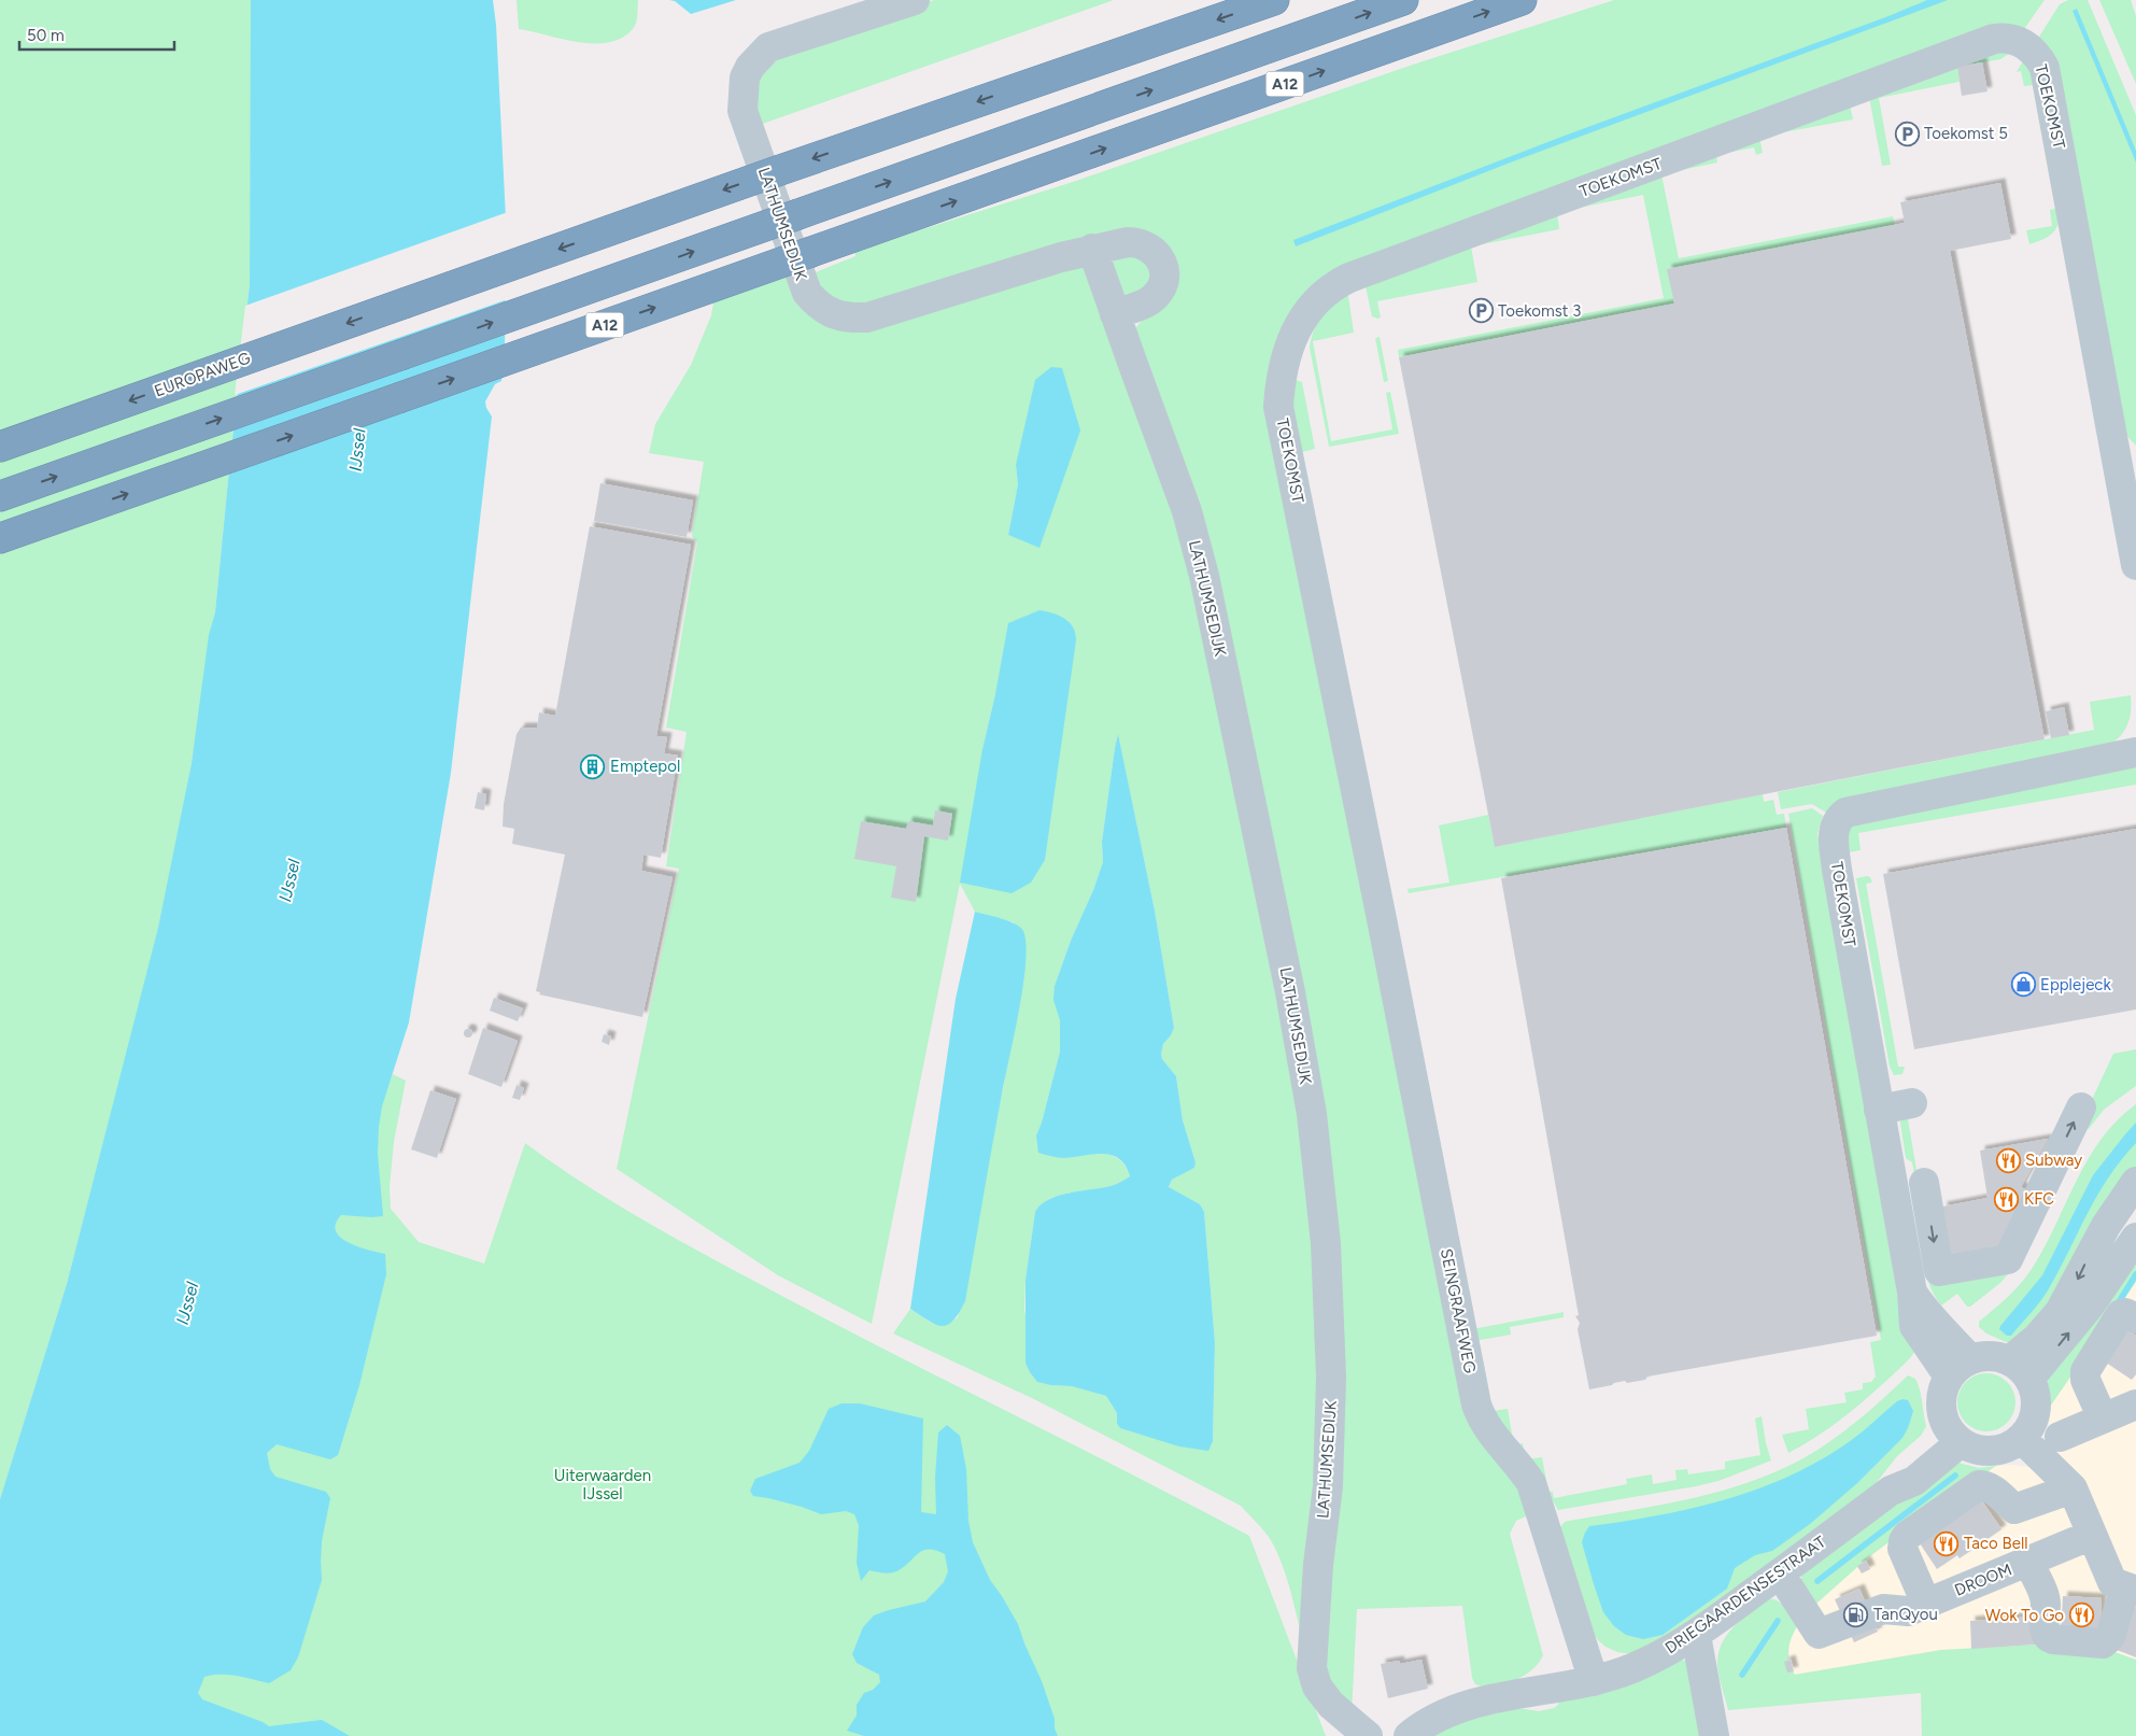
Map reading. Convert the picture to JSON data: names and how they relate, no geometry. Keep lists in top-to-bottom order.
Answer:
{
  "streets": {
    "highway": ["A12", "EUROPAWEG"],
    "street": [
      "TOEKOMST",
      "LATHUMSEDIJK",
      "SEINGRAAFWEG",
      "DROOM",
      "DRIEGAARDENSESTRAAT"
    ]
  },
  "crossings": [
    ["TOEKOMST", "SEINGRAAFWEG"],
    ["TOEKOMST", "DRIEGAARDENSESTRAAT"],
    ["SEINGRAAFWEG", "DRIEGAARDENSESTRAAT"],
    ["DROOM", "DRIEGAARDENSESTRAAT"]
  ],
  "water": ["IJssel"],
  "parks": ["Uiterwaarden IJssel"],
  "places": {
    "parking": ["Toekomst 5", "Toekomst 3"],
    "building": ["Emptepol"],
    "shop": ["Epplejeck"],
    "restaurant": [
      "Subway",
      "KFC",
      "Taco Bell",
      "Wok To Go"
    ],
    "fuel station": ["TanQyou"]
  },
  "scale_bar": "50 m"
}
